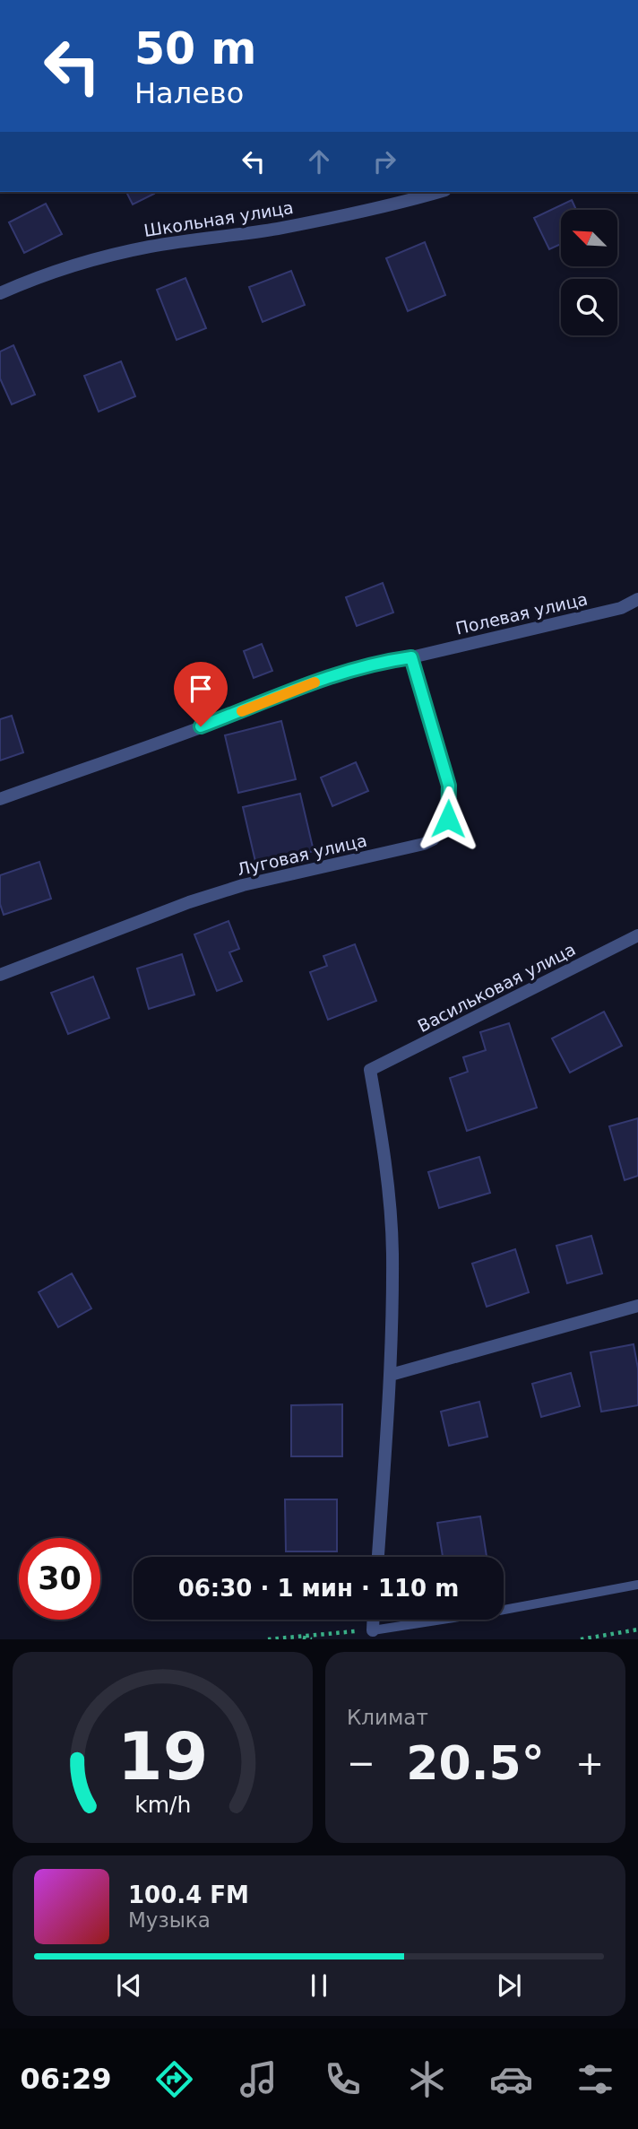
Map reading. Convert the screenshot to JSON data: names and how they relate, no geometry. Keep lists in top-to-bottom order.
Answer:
{
  "streets": {
    "street": [
      "Школьная улица",
      "Полевая улица",
      "Луговая улица",
      "Васильковая улица"
    ]
  },
  "crossings": [
    ["Полевая улица", "Луговая улица"]
  ],
  "north": "top left",
  "page": {
    "turn": ["50 m", "Налево"],
    "limit": "30",
    "trip": "06:30 · 1 мин · 110 m",
    "tile": "Климат",
    "heat": ["−", "20.5°", "+"],
    "song": ["100.4 FM", "Музыка"],
    "tabs": "06:29",
    "gauge": ["19", "km/h"]
  }
}
